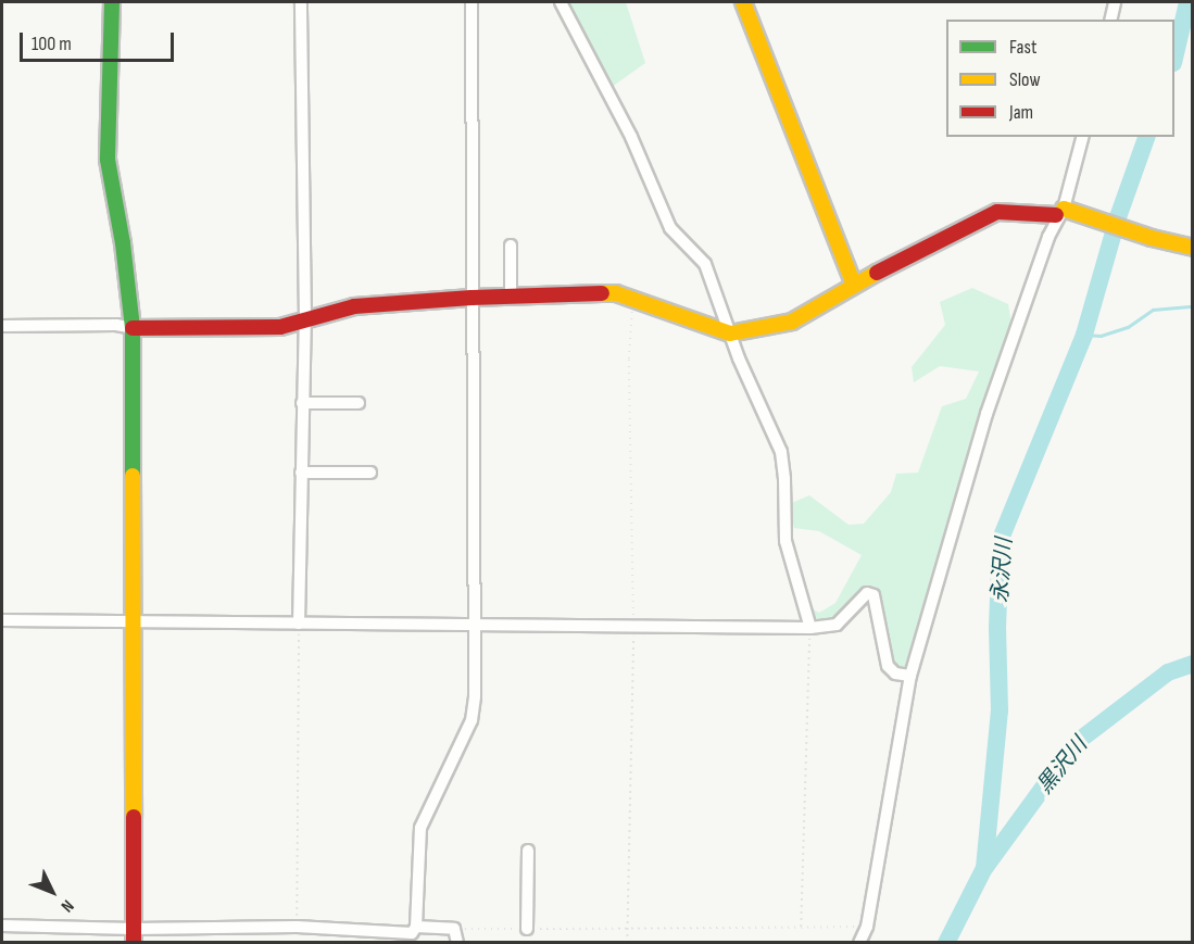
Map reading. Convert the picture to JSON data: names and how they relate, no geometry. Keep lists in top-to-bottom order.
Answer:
{
  "water": ["永沢川", "黒沢川"],
  "legend": ["Fast", "Slow", "Jam"],
  "scale_bar": "100 m",
  "north": "bottom right"
}
